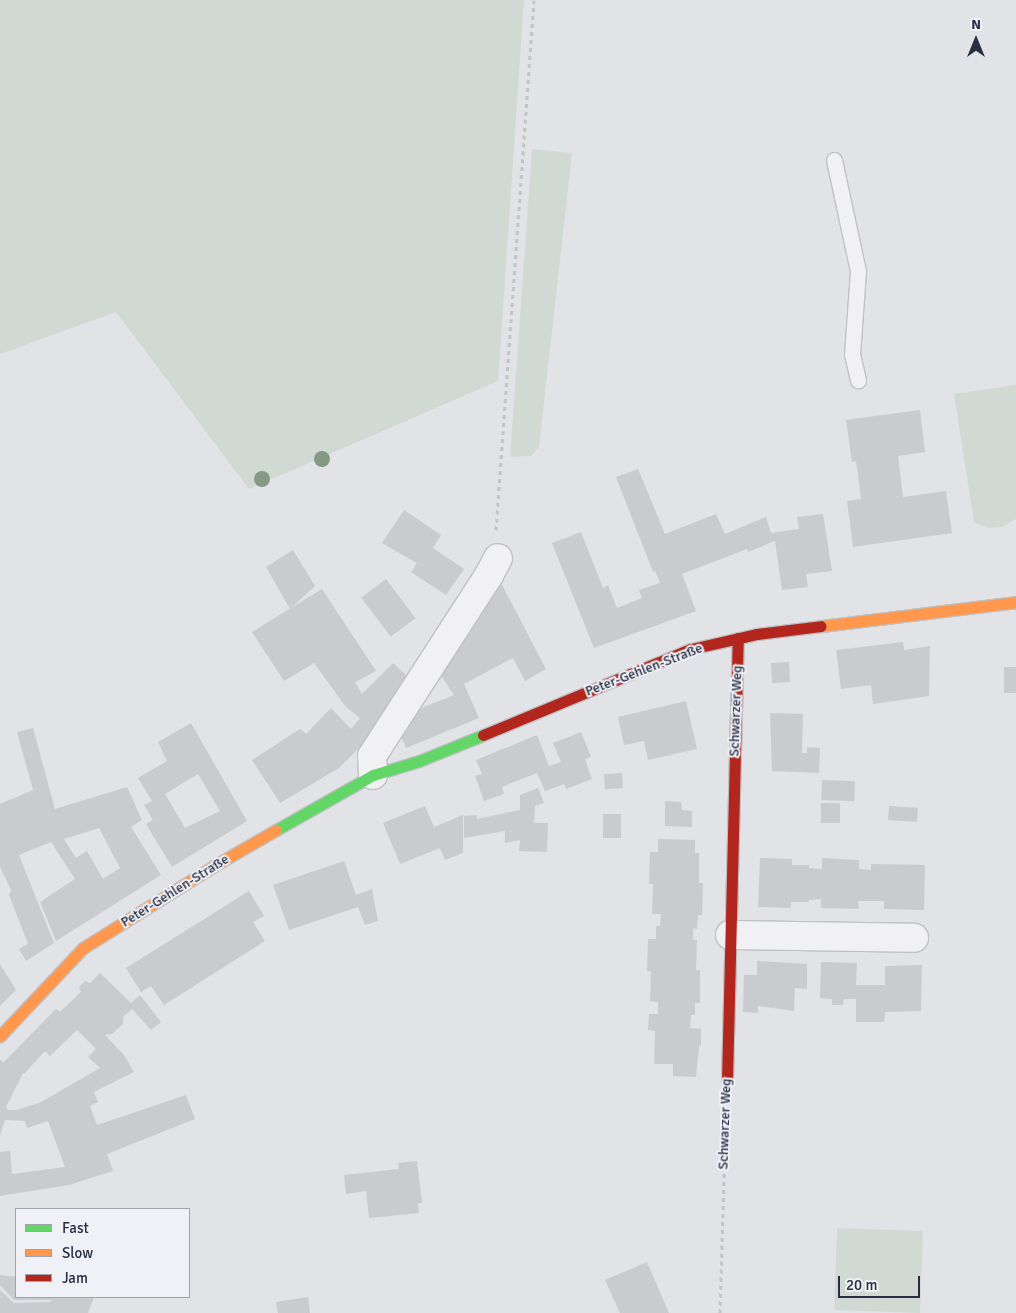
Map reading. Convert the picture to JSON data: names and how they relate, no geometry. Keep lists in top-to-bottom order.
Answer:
{
  "streets": {
    "street": ["Peter-Gehlen-Straße", "Schwarzer Weg"]
  },
  "crossings": [
    ["Peter-Gehlen-Straße", "Schwarzer Weg"]
  ],
  "legend": ["Fast", "Slow", "Jam"],
  "scale_bar": "20 m",
  "north": "top"
}
